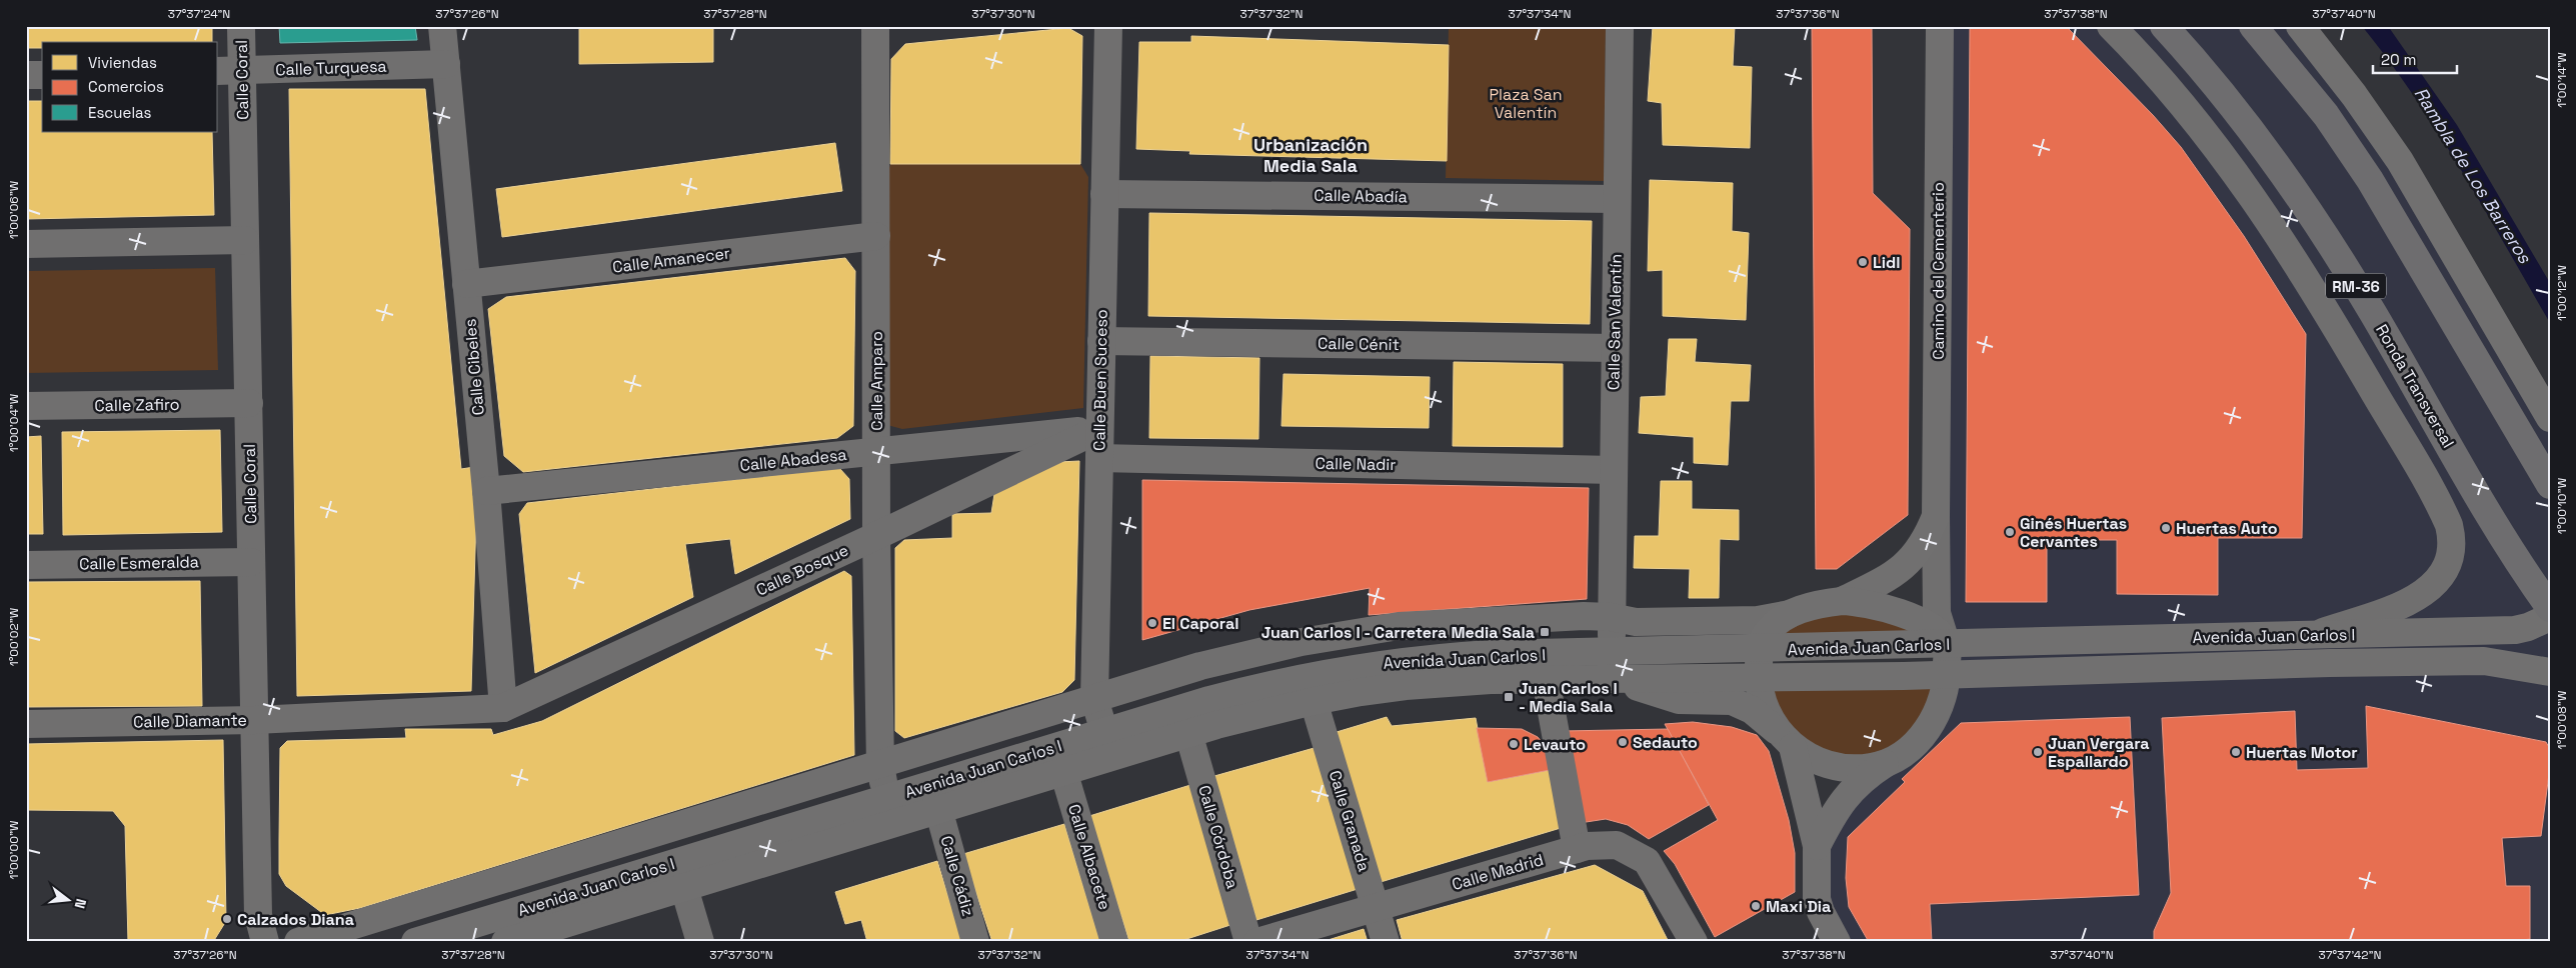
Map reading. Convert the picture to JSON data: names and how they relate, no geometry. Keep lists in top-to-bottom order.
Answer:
{
  "streets": {
    "highway": ["RM-36", "Ronda Transversal"],
    "main road": ["Camino del Cementerio", "Avenida Juan Carlos I"],
    "street": [
      "Calle Turquesa",
      "Calle Coral",
      "Calle Abadía",
      "Calle Amanecer",
      "Calle San Valentín",
      "Calle Cénit",
      "Calle Cibeles",
      "Calle Buen Suceso",
      "Calle Amparo",
      "Calle Zafiro",
      "Calle Abadesa",
      "Calle Nadir",
      "Calle Esmeralda",
      "Calle Bosque",
      "Calle Diamante",
      "Calle Granada",
      "Calle Córdoba",
      "Calle Albacete",
      "Calle Madrid",
      "Calle Cádiz"
    ]
  },
  "crossings": [
    ["Calle Turquesa", "Calle Coral"],
    ["Calle Turquesa", "Calle Cibeles"],
    ["Calle Coral", "Calle Zafiro"],
    ["Calle Coral", "Calle Esmeralda"],
    ["Calle Coral", "Calle Diamante"],
    ["Calle Abadía", "Calle San Valentín"],
    ["Calle Abadía", "Calle Buen Suceso"],
    ["Calle Amanecer", "Calle Cibeles"],
    ["Calle Amanecer", "Calle Amparo"],
    ["Camino del Cementerio", "Avenida Juan Carlos I"],
    ["Calle San Valentín", "Calle Cénit"],
    ["Calle San Valentín", "Calle Nadir"],
    ["Calle San Valentín", "Avenida Juan Carlos I"],
    ["Calle Cénit", "Calle Buen Suceso"],
    ["Calle Cibeles", "Calle Abadesa"],
    ["Calle Cibeles", "Calle Bosque"],
    ["Calle Cibeles", "Calle Diamante"],
    ["Calle Buen Suceso", "Calle Abadesa"],
    ["Calle Buen Suceso", "Calle Nadir"],
    ["Calle Buen Suceso", "Calle Bosque"],
    ["Calle Buen Suceso", "Avenida Juan Carlos I"],
    ["Calle Amparo", "Calle Abadesa"],
    ["Calle Amparo", "Calle Bosque"],
    ["Calle Amparo", "Avenida Juan Carlos I"],
    ["Calle Abadesa", "Calle Bosque"],
    ["Calle Bosque", "Calle Diamante"],
    ["Avenida Juan Carlos I", "Calle Granada"],
    ["Avenida Juan Carlos I", "Calle Córdoba"],
    ["Avenida Juan Carlos I", "Calle Albacete"],
    ["Avenida Juan Carlos I", "Calle Cádiz"],
    ["Calle Granada", "Calle Madrid"]
  ],
  "districts": ["Urbanización Media Sala"],
  "water": ["Rambla de Los Barreros"],
  "parks": ["Plaza San Valentín"],
  "places": {
    "other": [
      "Lidl",
      "Huertas Auto",
      "Ginés Huertas Cervantes",
      "El Caporal",
      "Sedauto",
      "Levauto",
      "Juan Vergara Espallardo",
      "Huertas Motor",
      "Maxi Dia",
      "Calzados Diana"
    ],
    "transit": ["Juan Carlos I - Carretera Media Sala", "Juan Carlos I - Media Sala"]
  },
  "legend": ["Viviendas", "Comercios", "Escuelas"],
  "scale_bar": "20 m",
  "north": "right",
  "coordinates": [
    "37°37'24\"N",
    "37°37'26\"N",
    "37°37'28\"N",
    "37°37'30\"N",
    "37°37'32\"N",
    "37°37'34\"N",
    "37°37'36\"N",
    "37°37'38\"N",
    "37°37'40\"N",
    "1°00'14\"W",
    "1°00'06\"W",
    "1°00'12\"W",
    "1°00'04\"W",
    "1°00'10\"W",
    "1°00'02\"W",
    "1°00'08\"W",
    "1°00'00\"W",
    "37°37'42\"N"
  ]
}
